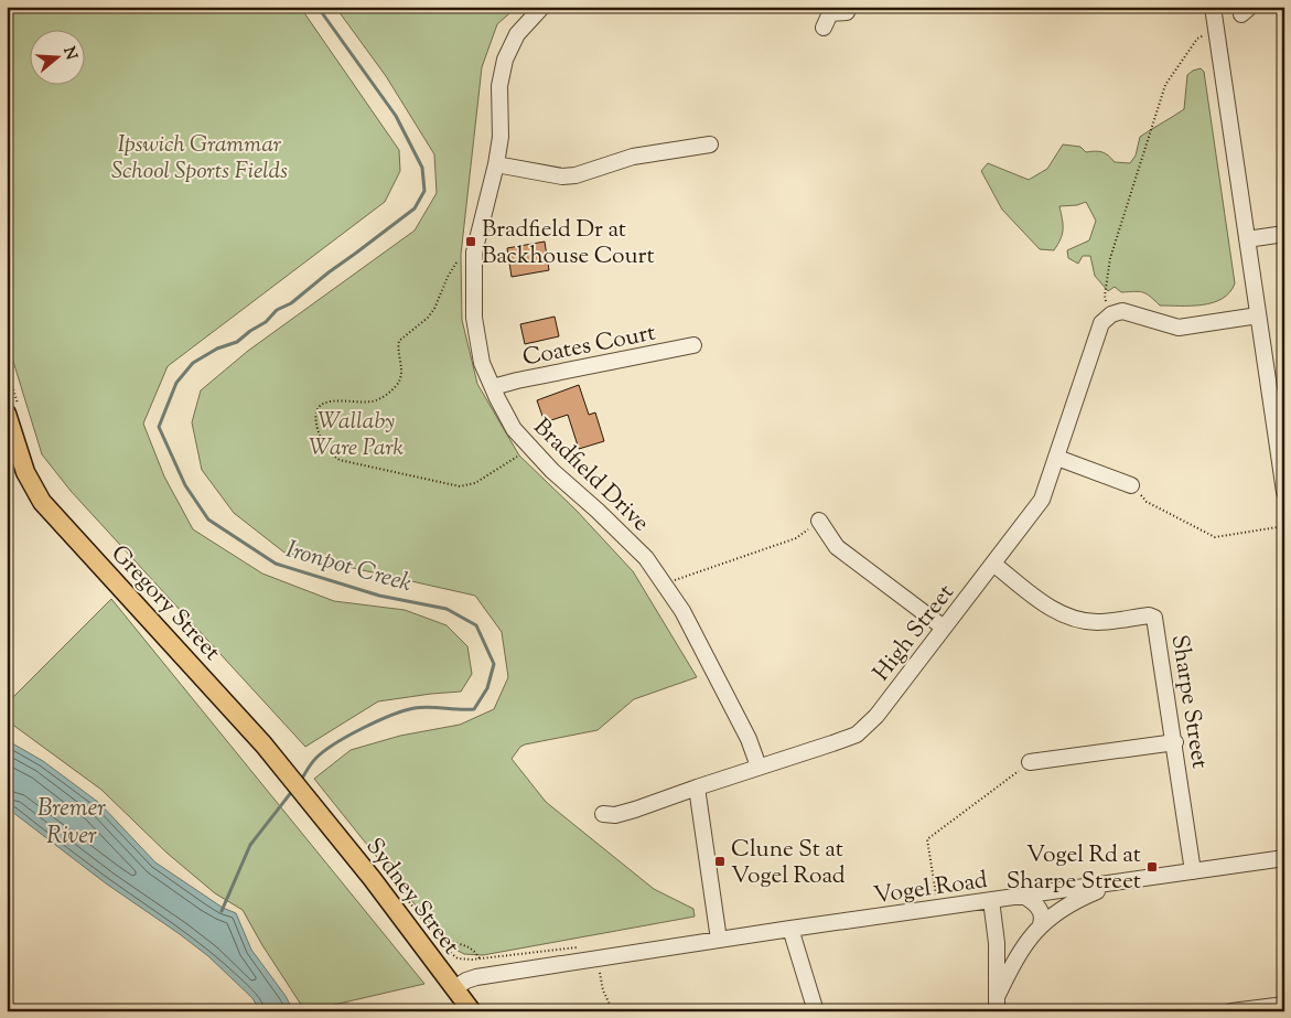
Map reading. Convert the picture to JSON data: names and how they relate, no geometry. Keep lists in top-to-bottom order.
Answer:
{
  "streets": {
    "main road": ["Gregory Street", "Sydney Street"],
    "street": [
      "Coates Court",
      "Bradfield Drive",
      "High Street",
      "Sharpe Street",
      "Vogel Road"
    ]
  },
  "crossings": [
    ["Coates Court", "Bradfield Drive"],
    ["Bradfield Drive", "High Street"],
    ["Gregory Street", "Sydney Street"],
    ["High Street", "Sharpe Street"],
    ["Sharpe Street", "Vogel Road"],
    ["Vogel Road", "Sydney Street"]
  ],
  "water": ["Ironpot Creek", "Bremer River"],
  "parks": ["Ipswich Grammar School Sports Fields", "Wallaby Ware Park"],
  "places": {
    "transit": ["Bradfield Dr at Backhouse Court", "Clune St at Vogel Road", "Vogel Rd at Sharpe Street"]
  },
  "north": "right"
}
